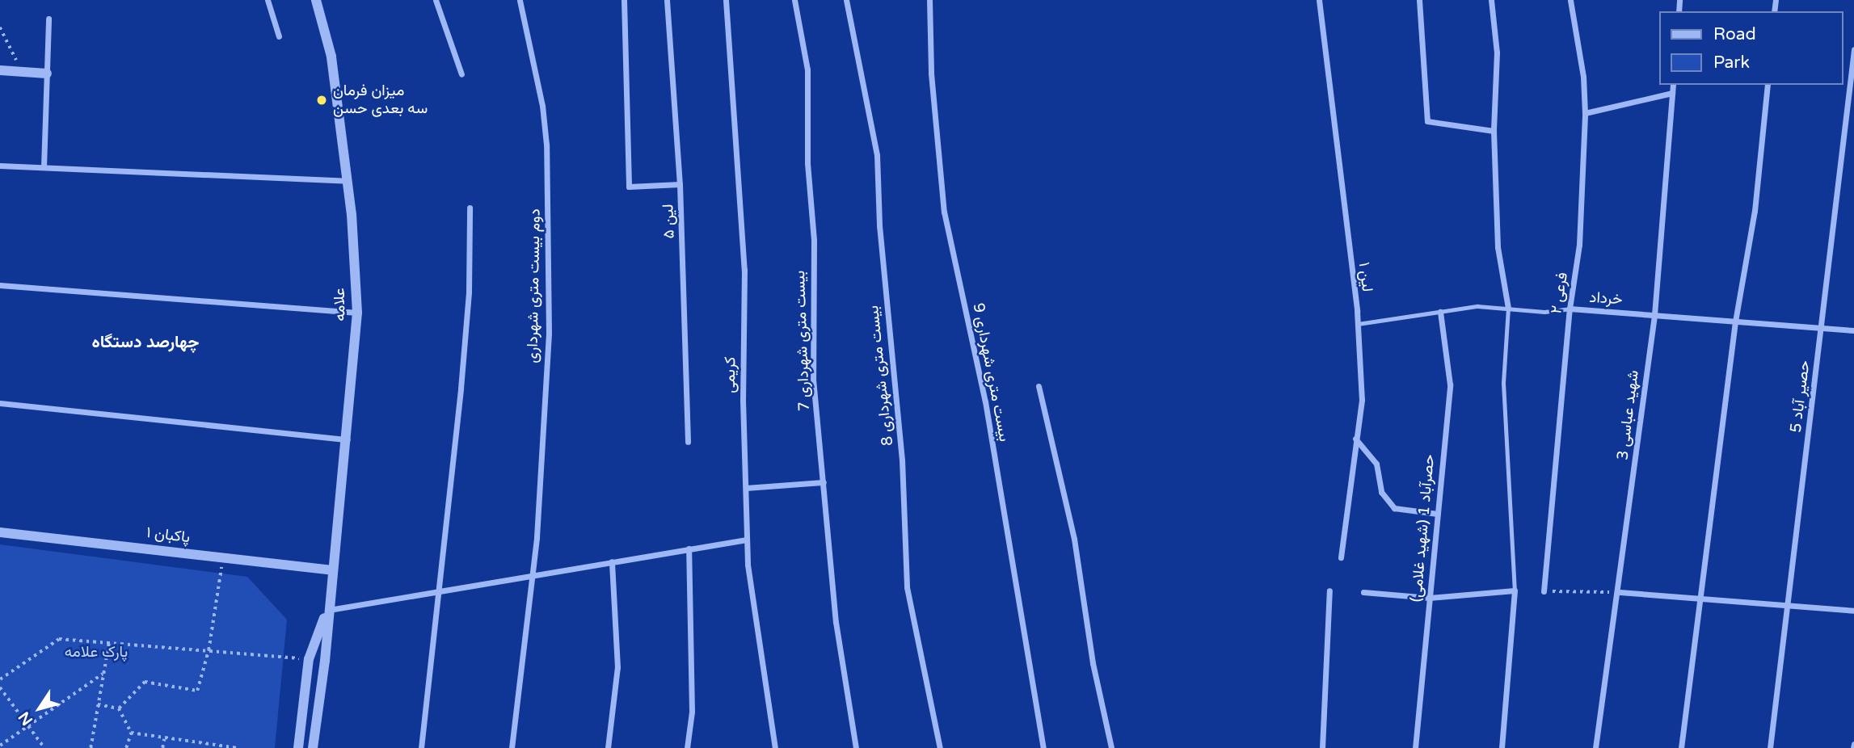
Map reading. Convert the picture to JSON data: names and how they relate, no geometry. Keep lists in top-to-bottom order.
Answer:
{
  "streets": {
    "street": [
      "لین ۵",
      "لین ۱",
      "دوم بیست متری شهرداری",
      "۲ فرعی",
      "خرداد",
      "علامه",
      "بیست متری شهرداری 7",
      "بیست متری شهرداری 9",
      "کریمی",
      "بیست متری شهرداری 8",
      "حصیر آباد 5",
      "شهید عباسی 3",
      "حصرآباد 1 (شهید غلامی)",
      "پاکبان ۱"
    ]
  },
  "crossings": [
    ["لین ۱", "خرداد"],
    ["۲ فرعی", "خرداد"],
    ["خرداد", "حصیر آباد 5"],
    ["خرداد", "شهید عباسی 3"],
    ["خرداد", "حصرآباد 1 (شهید غلامی)"],
    ["علامه", "پاکبان ۱"]
  ],
  "districts": ["چهارصد دستگاه"],
  "parks": ["پارک علامه"],
  "places": ["میزان فرمان سه بعدی حسن"],
  "legend": ["Road", "Park"],
  "north": "bottom left"
}
